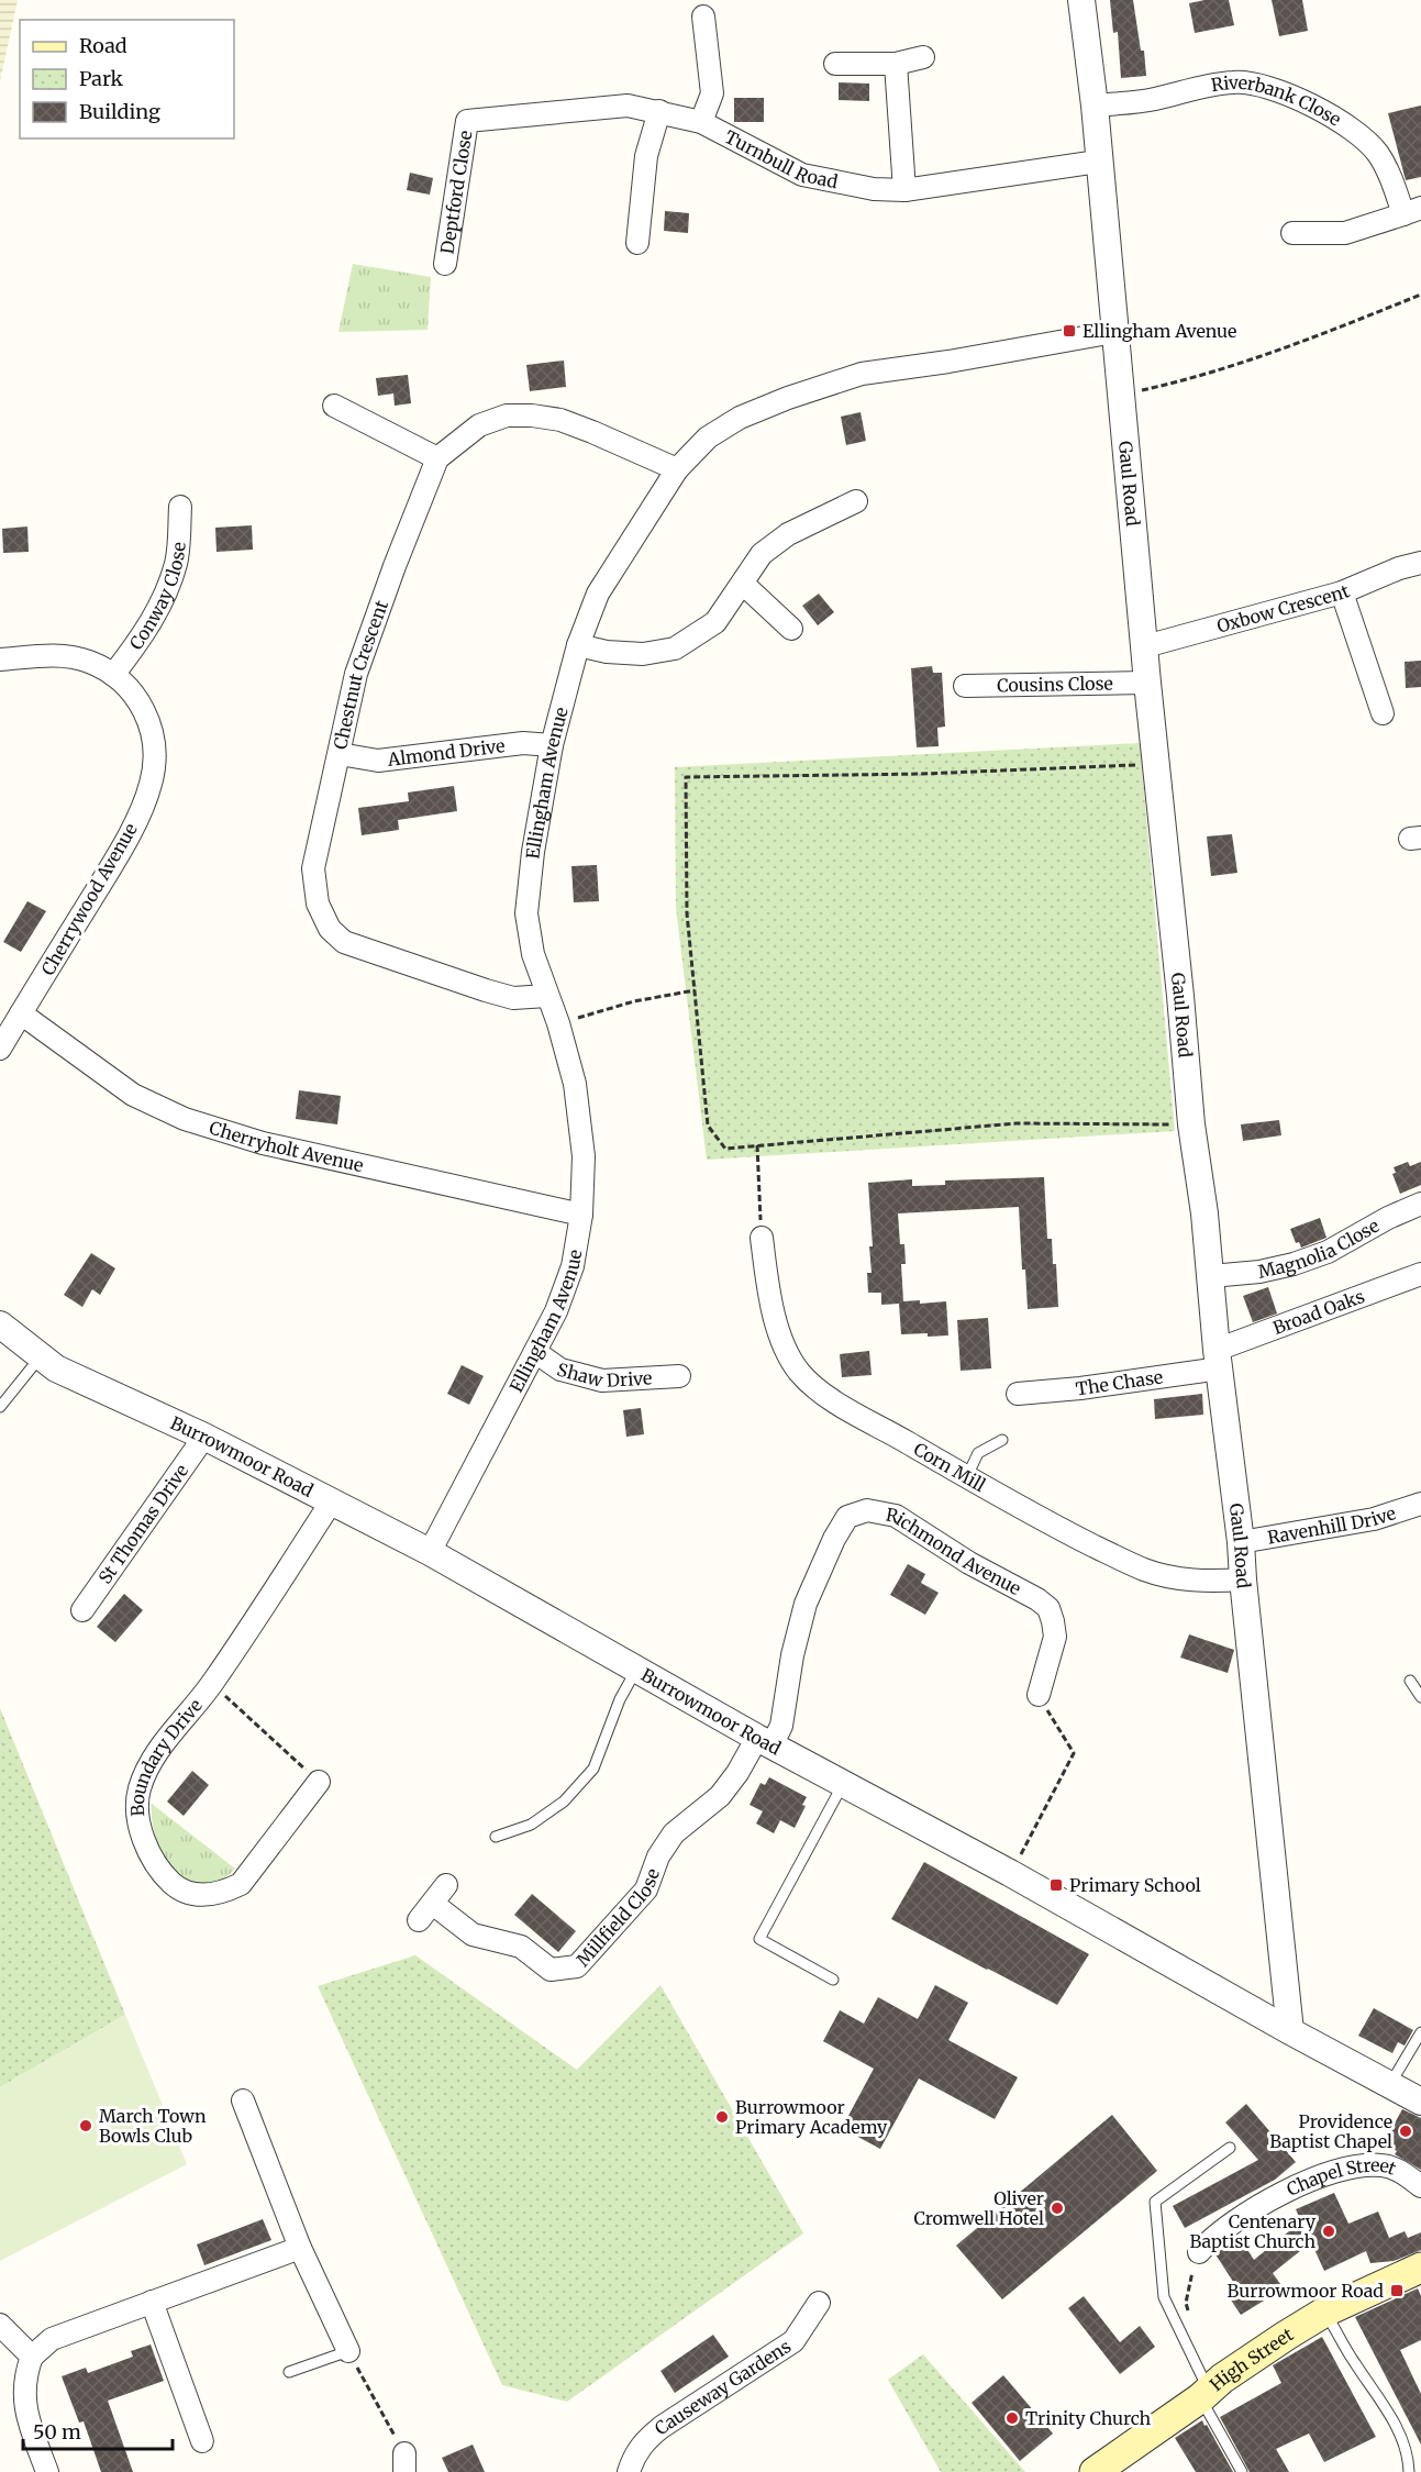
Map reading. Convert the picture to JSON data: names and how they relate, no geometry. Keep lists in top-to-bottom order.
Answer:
{
  "streets": {
    "main road": ["High Street"],
    "street": [
      "Riverbank Close",
      "Turnbull Road",
      "Deptford Close",
      "Gaul Road",
      "Conway Close",
      "Oxbow Crescent",
      "Chestnut Crescent",
      "Cousins Close",
      "Almond Drive",
      "Ellingham Avenue",
      "Cherrywood Avenue",
      "Cherryholt Avenue",
      "Magnolia Close",
      "Broad Oaks",
      "Shaw Drive",
      "The Chase",
      "Burrowmoor Road",
      "Corn Mill",
      "St Thomas Drive",
      "Ravenhill Drive",
      "Richmond Avenue",
      "Boundary Drive",
      "Millfield Close",
      "Chapel Street",
      "Causeway Gardens"
    ]
  },
  "crossings": [
    ["Riverbank Close", "Gaul Road"],
    ["Turnbull Road", "Deptford Close"],
    ["Turnbull Road", "Gaul Road"],
    ["Gaul Road", "Oxbow Crescent"],
    ["Gaul Road", "Cousins Close"],
    ["Gaul Road", "Ellingham Avenue"],
    ["Gaul Road", "Magnolia Close"],
    ["Gaul Road", "Broad Oaks"],
    ["Gaul Road", "The Chase"],
    ["Gaul Road", "Burrowmoor Road"],
    ["Gaul Road", "Corn Mill"],
    ["Gaul Road", "Ravenhill Drive"],
    ["Conway Close", "Cherrywood Avenue"],
    ["Chestnut Crescent", "Almond Drive"],
    ["Chestnut Crescent", "Ellingham Avenue"],
    ["Almond Drive", "Ellingham Avenue"],
    ["Ellingham Avenue", "Cherryholt Avenue"],
    ["Ellingham Avenue", "Shaw Drive"],
    ["Ellingham Avenue", "Burrowmoor Road"],
    ["Cherrywood Avenue", "Cherryholt Avenue"],
    ["Broad Oaks", "The Chase"],
    ["Burrowmoor Road", "St Thomas Drive"],
    ["Burrowmoor Road", "Richmond Avenue"],
    ["Burrowmoor Road", "Boundary Drive"],
    ["Burrowmoor Road", "Millfield Close"],
    ["Richmond Avenue", "Millfield Close"]
  ],
  "places": {
    "transit": ["Ellingham Avenue", "Primary School", "Burrowmoor Road"],
    "other": [
      "Burrowmoor Primary Academy",
      "March Town Bowls Club",
      "Providence Baptist Chapel",
      "Oliver Cromwell Hotel",
      "Centenary Baptist Church",
      "Trinity Church"
    ]
  },
  "legend": ["Road", "Park", "Building"],
  "scale_bar": "50 m"
}
